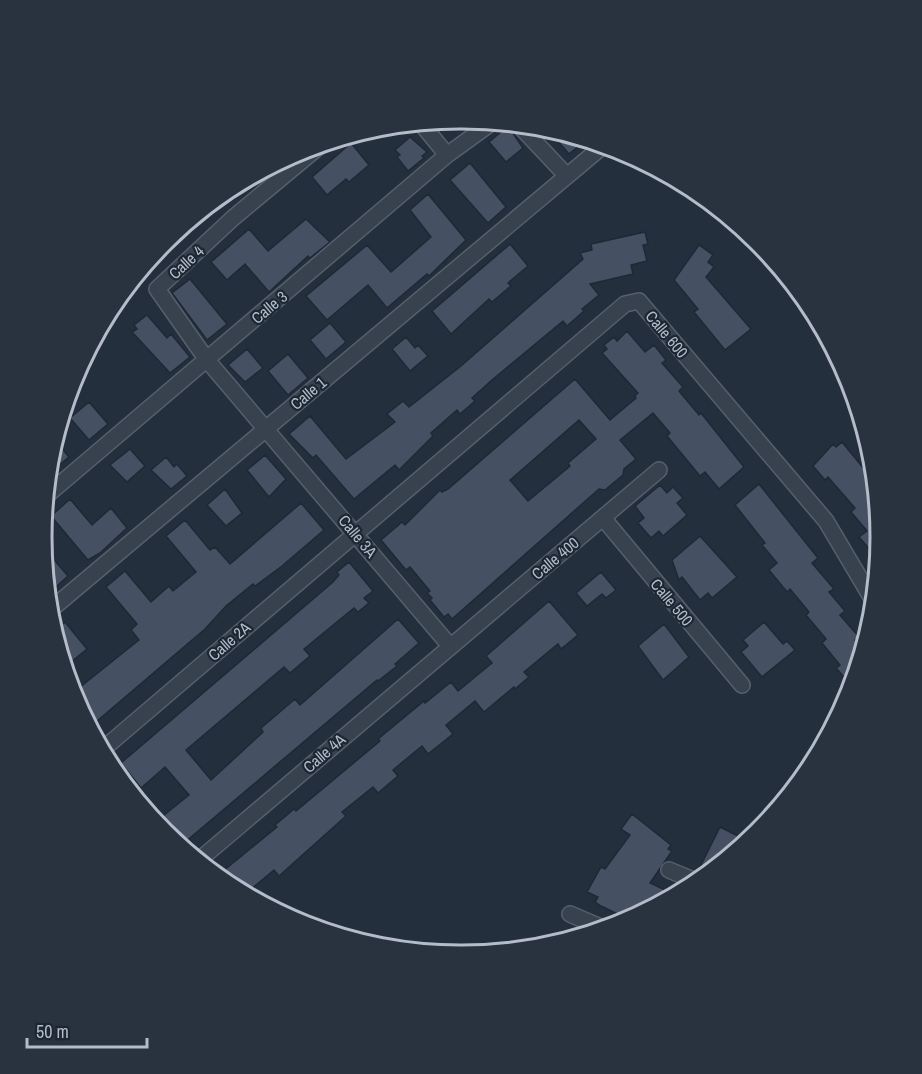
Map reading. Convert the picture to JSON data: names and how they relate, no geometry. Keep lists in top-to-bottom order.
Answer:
{
  "streets": {
    "street": [
      "Calle 4",
      "Calle 3",
      "Calle 600",
      "Calle 1",
      "Calle 3A",
      "Calle 400",
      "Calle 500",
      "Calle 2A",
      "Calle 4A"
    ]
  },
  "crossings": [
    ["Calle 4", "Calle 3"],
    ["Calle 4", "Calle 1"],
    ["Calle 4", "Calle 3A"],
    ["Calle 600", "Calle 3A"],
    ["Calle 600", "Calle 2A"],
    ["Calle 1", "Calle 3A"],
    ["Calle 3A", "Calle 400"],
    ["Calle 3A", "Calle 2A"],
    ["Calle 3A", "Calle 4A"],
    ["Calle 400", "Calle 500"],
    ["Calle 400", "Calle 4A"]
  ],
  "scale_bar": "50 m"
}
